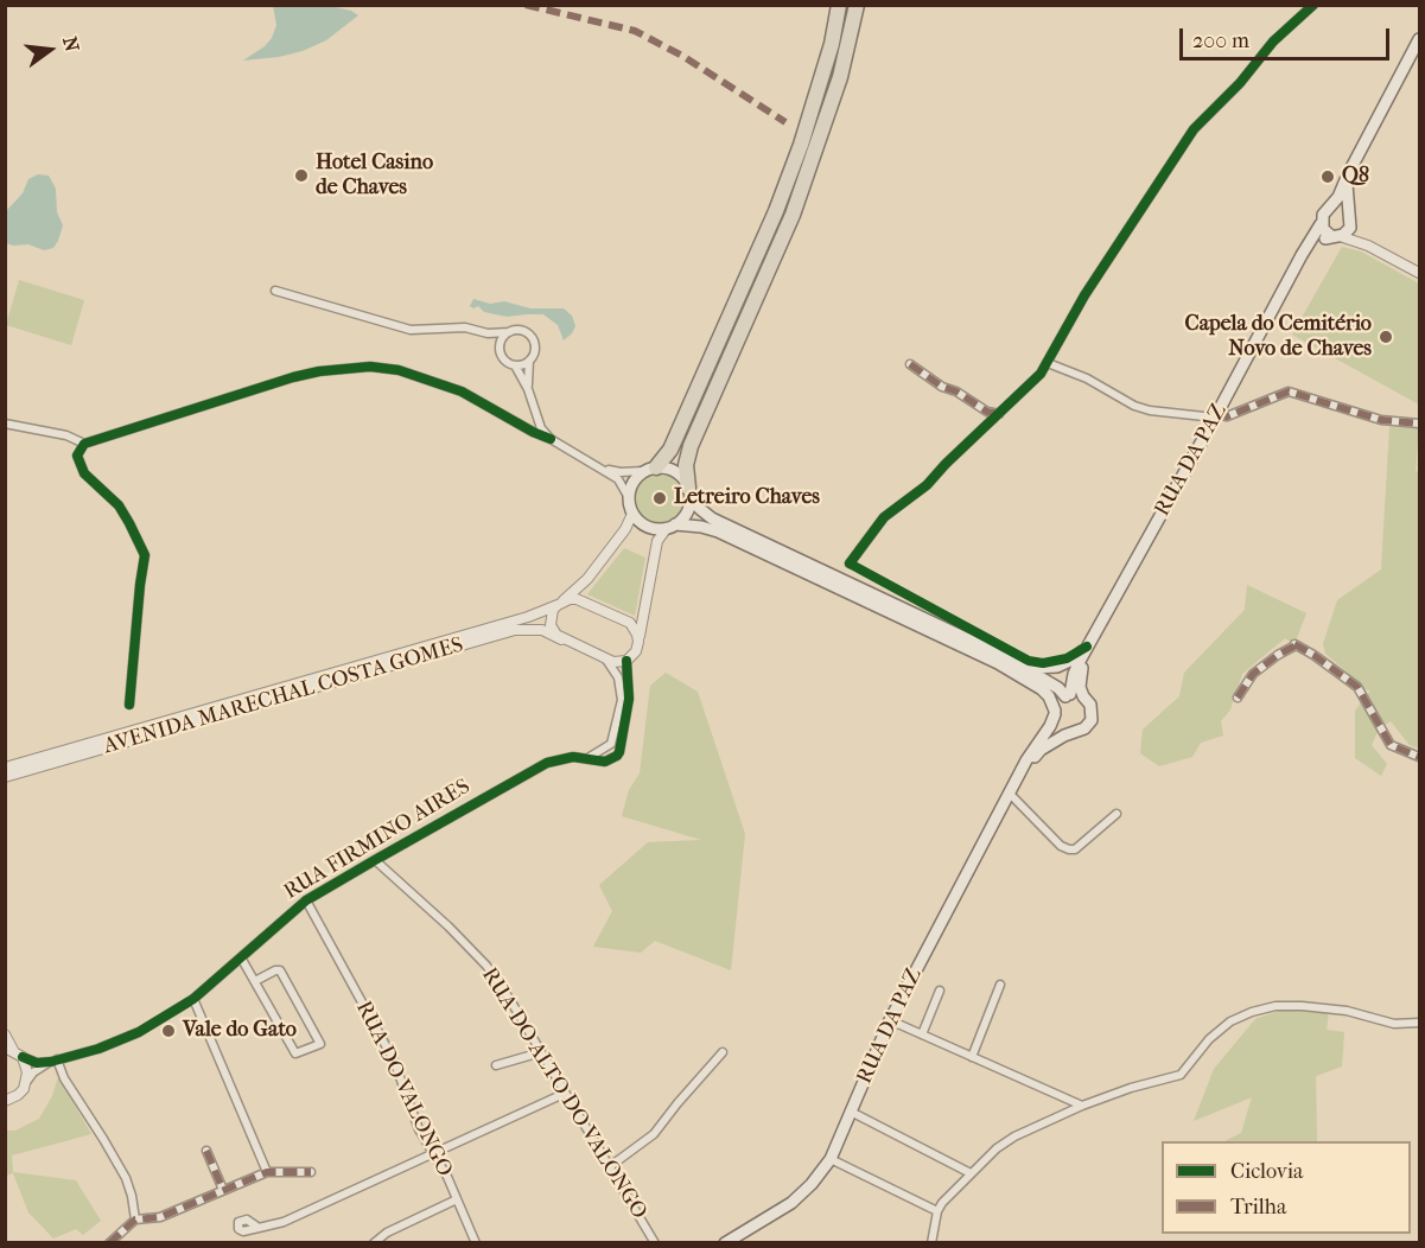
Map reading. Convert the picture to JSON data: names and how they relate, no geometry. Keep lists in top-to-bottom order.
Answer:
{
  "streets": {
    "main road": ["RUA DA PAZ"],
    "street": [
      "AVENIDA MARECHAL COSTA GOMES",
      "RUA FIRMINO AIRES",
      "RUA DO VALONGO",
      "RUA DO ALTO DO VALONGO"
    ]
  },
  "crossings": [
    ["RUA FIRMINO AIRES", "RUA DO VALONGO"],
    ["RUA FIRMINO AIRES", "RUA DO ALTO DO VALONGO"]
  ],
  "places": [
    "Hotel Casino de Chaves",
    "Q8",
    "Capela do Cemitério Novo de Chaves",
    "Letreiro Chaves",
    "Vale do Gato"
  ],
  "legend": ["Ciclovia", "Trilha"],
  "scale_bar": "200 m",
  "north": "right"
}
